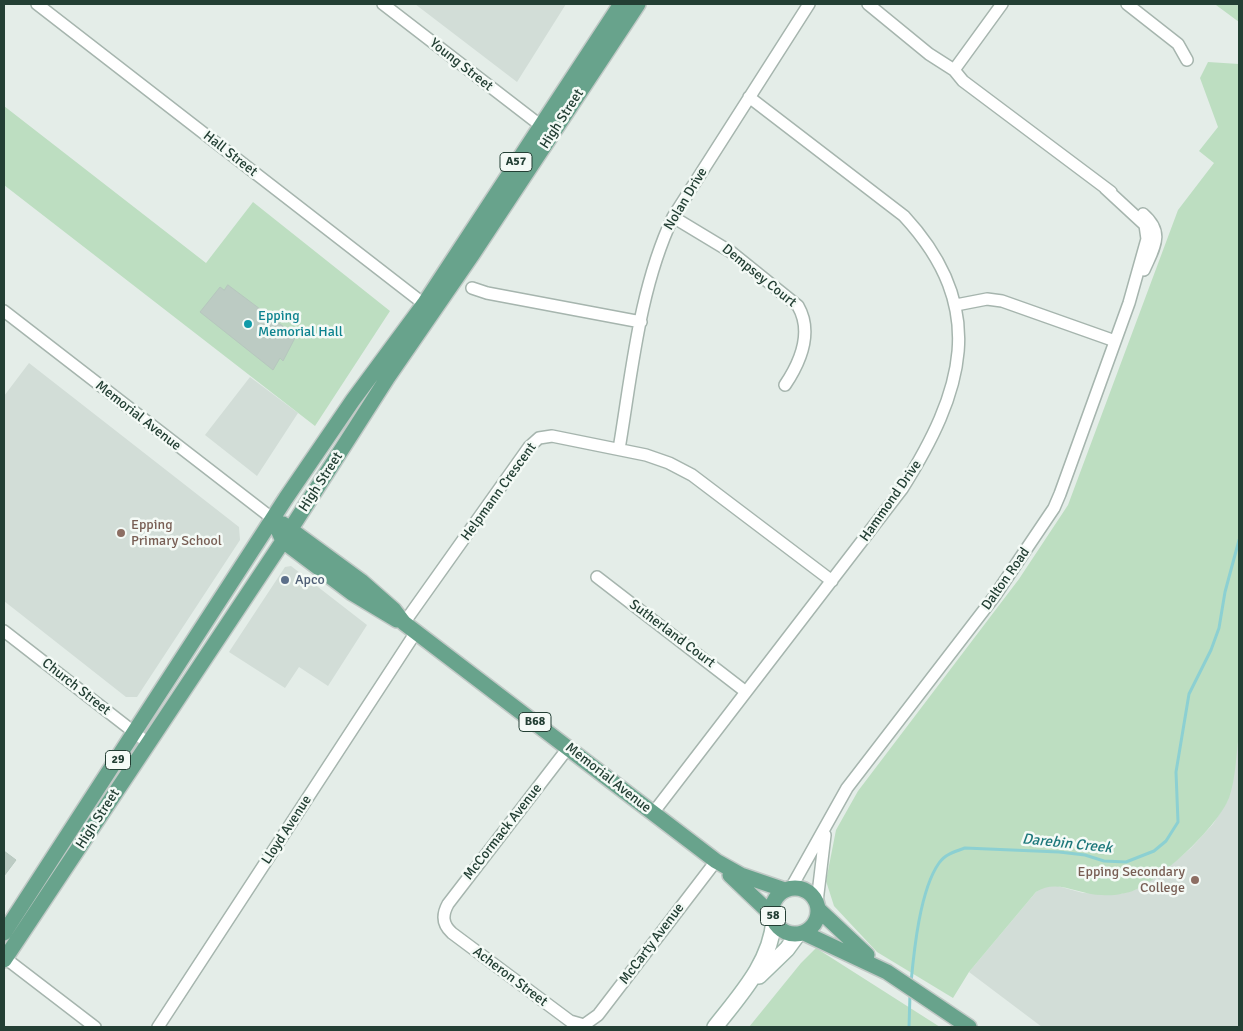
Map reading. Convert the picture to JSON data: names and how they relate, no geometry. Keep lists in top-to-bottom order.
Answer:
{
  "streets": {
    "main road": [
      "High Street",
      "A57",
      "Memorial Avenue",
      "B68",
      "29",
      "58"
    ],
    "street": [
      "Young Street",
      "Hall Street",
      "Nolan Drive",
      "Dempsey Court",
      "Helpmann Crescent",
      "Hammond Drive",
      "Dalton Road",
      "Sutherland Court",
      "Church Street",
      "Lloyd Avenue",
      "McCormack Avenue",
      "McCarty Avenue",
      "Acheron Street"
    ]
  },
  "crossings": [
    ["Young Street", "High Street"],
    ["High Street", "Hall Street"],
    ["High Street", "Memorial Avenue"],
    ["High Street", "Church Street"],
    ["Nolan Drive", "Dempsey Court"],
    ["Nolan Drive", "Helpmann Crescent"],
    ["Nolan Drive", "Hammond Drive"],
    ["Memorial Avenue", "Helpmann Crescent"],
    ["Memorial Avenue", "Hammond Drive"],
    ["Memorial Avenue", "Dalton Road"],
    ["Memorial Avenue", "Lloyd Avenue"],
    ["Memorial Avenue", "McCormack Avenue"],
    ["Memorial Avenue", "58"],
    ["Memorial Avenue", "McCarty Avenue"],
    ["Helpmann Crescent", "Hammond Drive"],
    ["Helpmann Crescent", "Lloyd Avenue"],
    ["Hammond Drive", "Sutherland Court"],
    ["Dalton Road", "58"],
    ["McCormack Avenue", "Acheron Street"],
    ["McCarty Avenue", "Acheron Street"]
  ],
  "water": ["Darebin Creek"],
  "places": [
    "Epping Memorial Hall",
    "Epping Primary School",
    "Apco",
    "Epping Secondary College"
  ]
}
